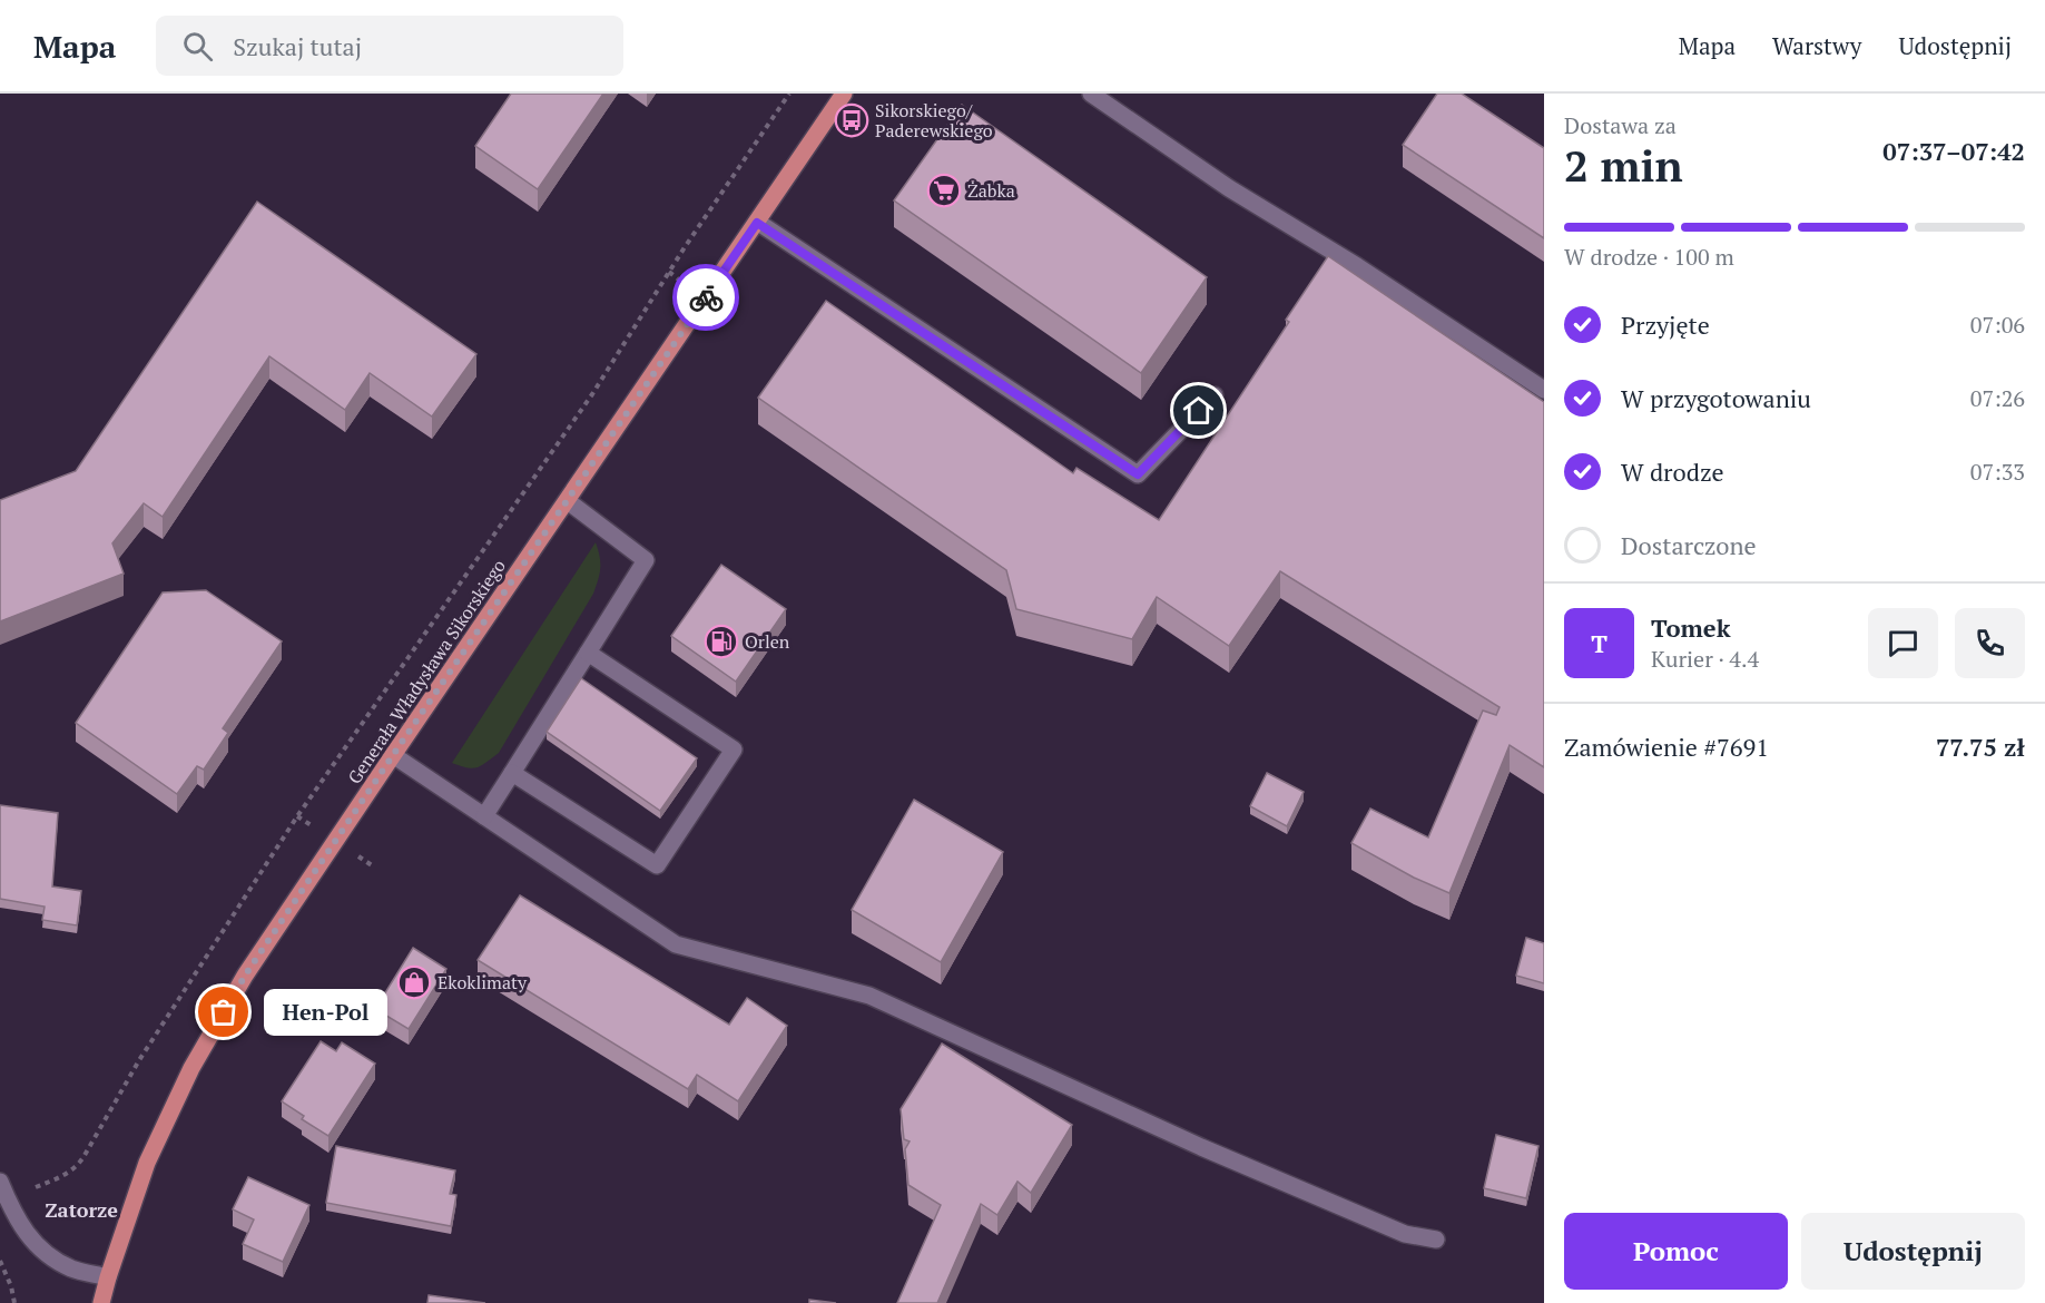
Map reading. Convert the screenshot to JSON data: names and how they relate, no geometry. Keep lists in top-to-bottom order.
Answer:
{
  "streets": {
    "main road": ["Generała Władysława Sikorskiego"]
  },
  "districts": ["Zatorze"],
  "places": {
    "bus stop": ["Sikorskiego/ Paderewskiego"],
    "supermarket": ["Żabka"],
    "fuel station": ["Orlen"],
    "shop": ["Ekoklimaty"],
    "other": ["Hen-Pol"]
  },
  "page": {
    "header": "Mapa",
    "search": "Szukaj tutaj",
    "nav": ["Mapa", "Warstwy", "Udostępnij"],
    "heading": ["2 min", "Dostawa za", "07:37–07:42"],
    "panel": [
      "Tomek",
      "Kurier · 4.4",
      "Zamówienie #7691",
      "77.75 zł"
    ],
    "bar": "W drodze · 100 m",
    "list": [
      ["Przyjęte", "07:06"],
      ["W przygotowaniu", "07:26"],
      ["W drodze", "07:33"],
      "Dostarczone"
    ],
    "round": "T",
    "bubble": "Hen-Pol",
    "buttons": ["Pomoc", "Udostępnij"]
  }
}
